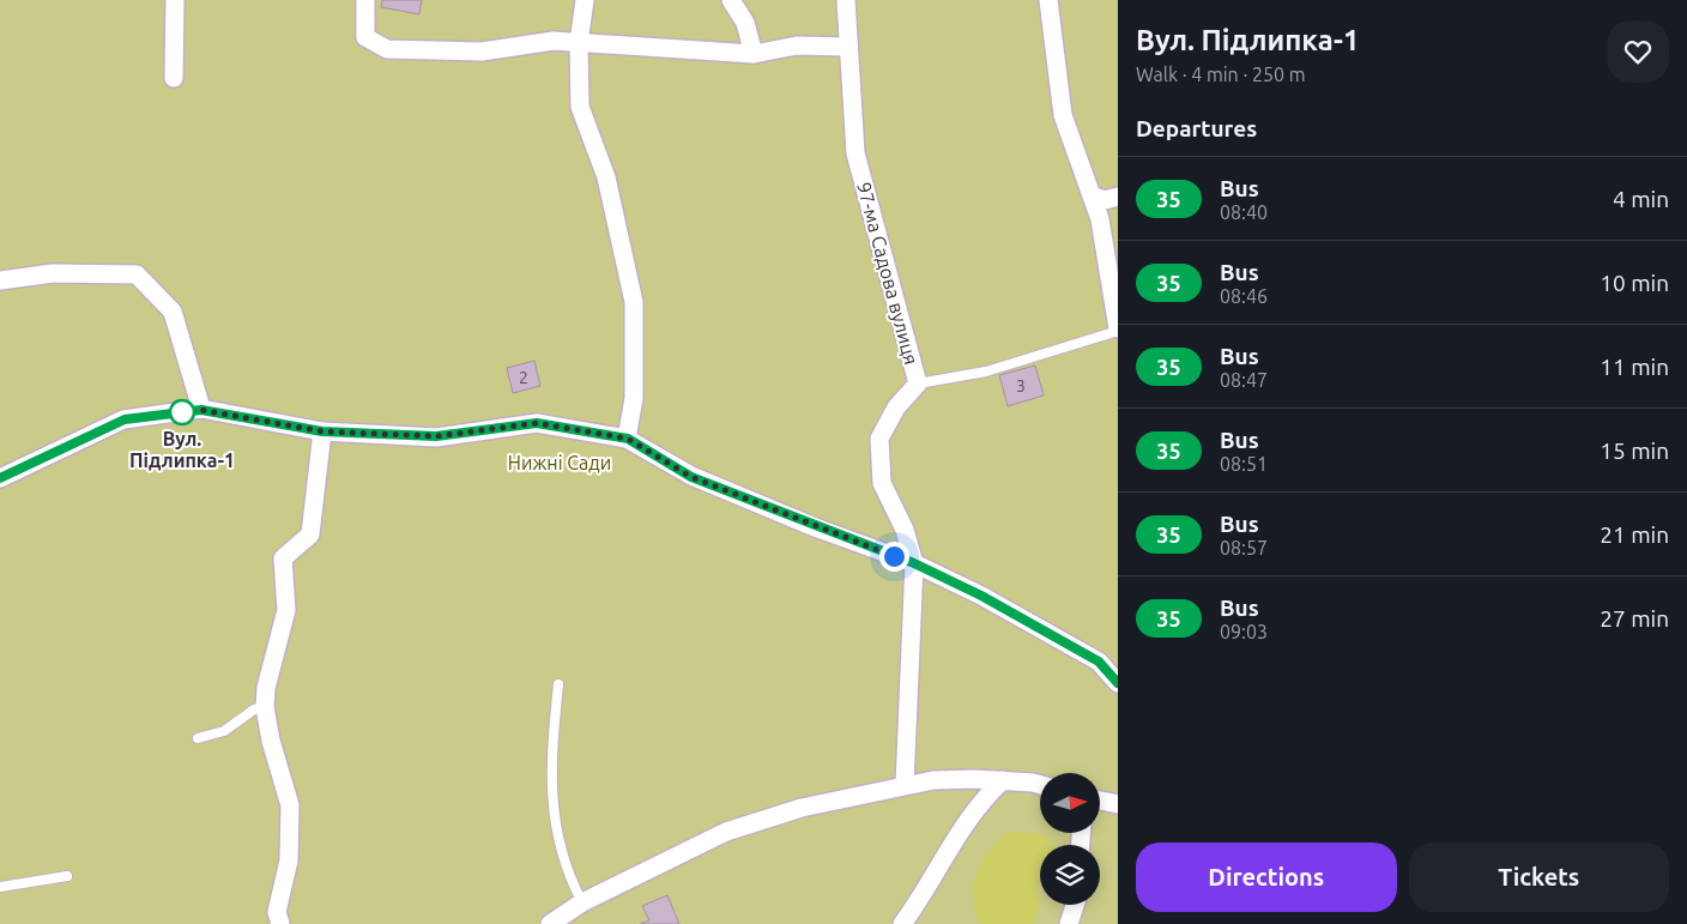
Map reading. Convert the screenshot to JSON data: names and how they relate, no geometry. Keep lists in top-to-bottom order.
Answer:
{
  "streets": {
    "street": ["97-ма Садова вулиця"]
  },
  "parks": ["Нижні Сади"],
  "places": ["Вул. Підлипка-1"],
  "lines": ["bus line 35"],
  "house_numbers": ["2", "3"],
  "north": "right",
  "page": {
    "heading": [
      ["Вул. Підлипка-1", "Walk · 4 min · 250 m"],
      "Departures"
    ],
    "list": [
      {
        "mark": "35",
        "name": "Bus",
        "note": "08:40",
        "value": "4 min"
      },
      {
        "mark": "35",
        "name": "Bus",
        "note": "08:46",
        "value": "10 min"
      },
      {
        "mark": "35",
        "name": "Bus",
        "note": "08:47",
        "value": "11 min"
      },
      {
        "mark": "35",
        "name": "Bus",
        "note": "08:51",
        "value": "15 min"
      },
      {
        "mark": "35",
        "name": "Bus",
        "note": "08:57",
        "value": "21 min"
      },
      {
        "mark": "35",
        "name": "Bus",
        "note": "09:03",
        "value": "27 min"
      }
    ],
    "buttons": ["Directions", "Tickets"]
  }
}
